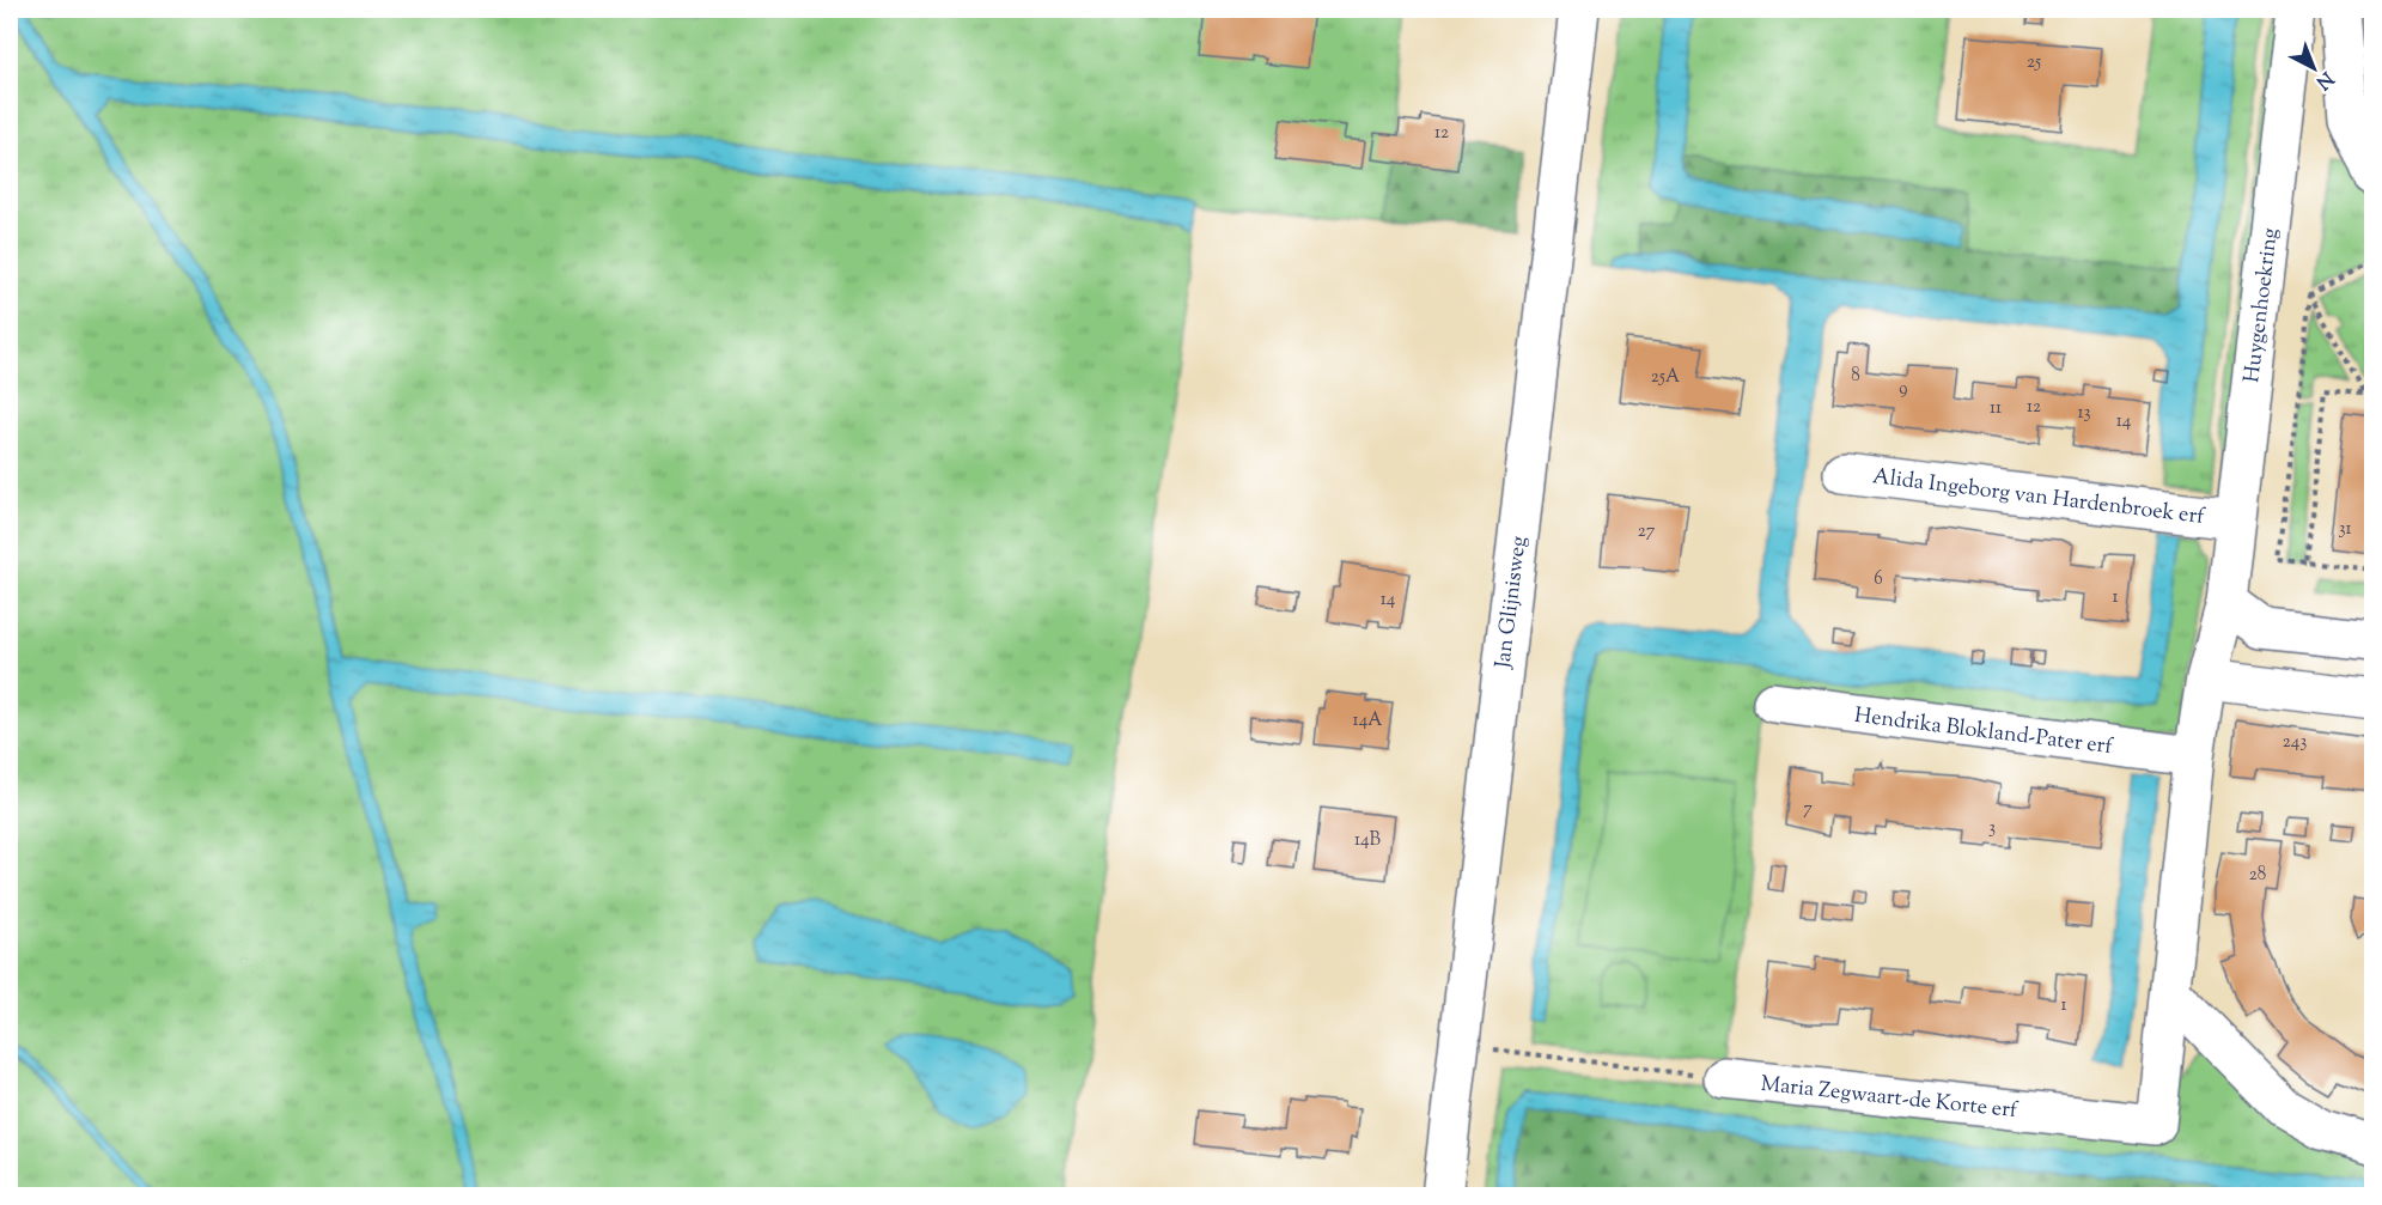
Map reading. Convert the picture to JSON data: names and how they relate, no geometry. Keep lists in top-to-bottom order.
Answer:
{
  "streets": {
    "street": [
      "Huygenhoekring",
      "Alida Ingeborg van Hardenbroek erf",
      "Jan Glijnisweg",
      "Hendrika Blokland-Pater erf",
      "Maria Zegwaart-de Korte erf"
    ]
  },
  "crossings": [
    ["Huygenhoekring", "Alida Ingeborg van Hardenbroek erf"],
    ["Huygenhoekring", "Hendrika Blokland-Pater erf"],
    ["Huygenhoekring", "Maria Zegwaart-de Korte erf"]
  ],
  "house_numbers": [
    "25",
    "12",
    "8",
    "25A",
    "9",
    "12",
    "11",
    "13",
    "14",
    "31",
    "27",
    "6",
    "1",
    "14",
    "14A",
    "243",
    "7",
    "3",
    "14B",
    "28",
    "1"
  ],
  "north": "bottom right"
}
